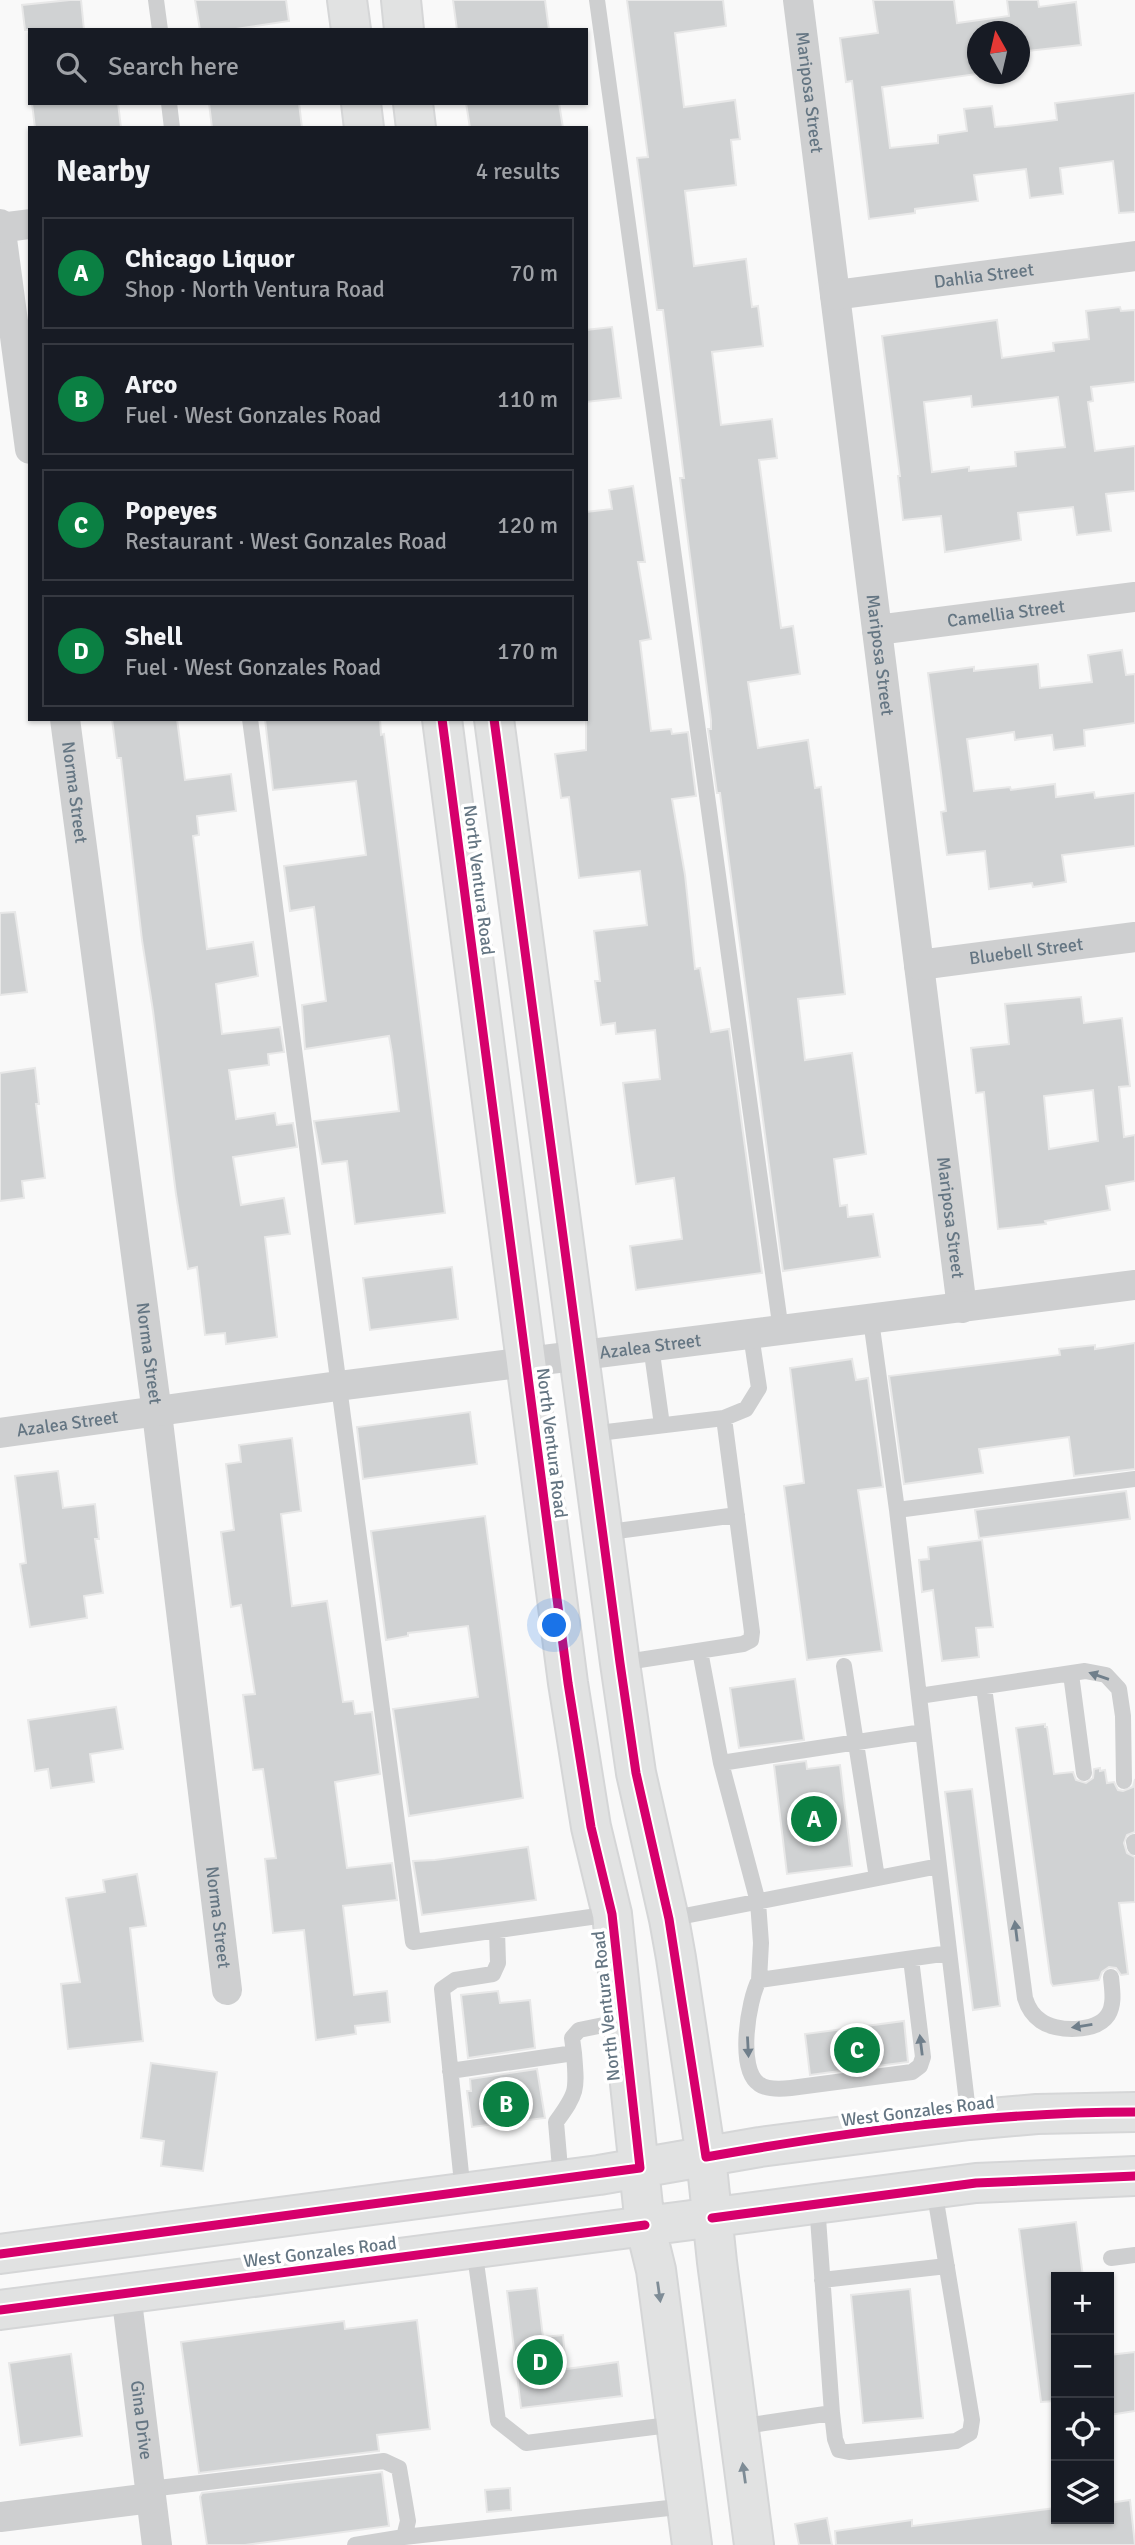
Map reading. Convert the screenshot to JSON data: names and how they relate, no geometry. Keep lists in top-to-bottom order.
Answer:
{
  "streets": {
    "main road": ["North Ventura Road", "West Gonzales Road"],
    "street": [
      "Mariposa Street",
      "Dahlia Street",
      "Camellia Street",
      "Norma Street",
      "Bluebell Street",
      "Azalea Street",
      "Gina Drive"
    ]
  },
  "crossings": [
    ["Mariposa Street", "Dahlia Street"],
    ["Mariposa Street", "Camellia Street"],
    ["Mariposa Street", "Bluebell Street"],
    ["Mariposa Street", "Azalea Street"],
    ["Norma Street", "Azalea Street"],
    ["North Ventura Road", "Azalea Street"],
    ["North Ventura Road", "West Gonzales Road"],
    ["West Gonzales Road", "Gina Drive"]
  ],
  "north": "top",
  "page": {
    "search": "Search here",
    "heading": ["Nearby", "4 results"],
    "list": [
      {
        "mark": "A",
        "name": "Chicago Liquor",
        "note": "Shop · North Ventura Road",
        "value": "70 m"
      },
      {
        "mark": "B",
        "name": "Arco",
        "note": "Fuel · West Gonzales Road",
        "value": "110 m"
      },
      {
        "mark": "C",
        "name": "Popeyes",
        "note": "Restaurant · West Gonzales Road",
        "value": "120 m"
      },
      {
        "mark": "D",
        "name": "Shell",
        "note": "Fuel · West Gonzales Road",
        "value": "170 m"
      }
    ],
    "pins": [
      "A",
      "C",
      "B",
      "D"
    ],
    "map_buttons": ["+", "−"]
  }
}
